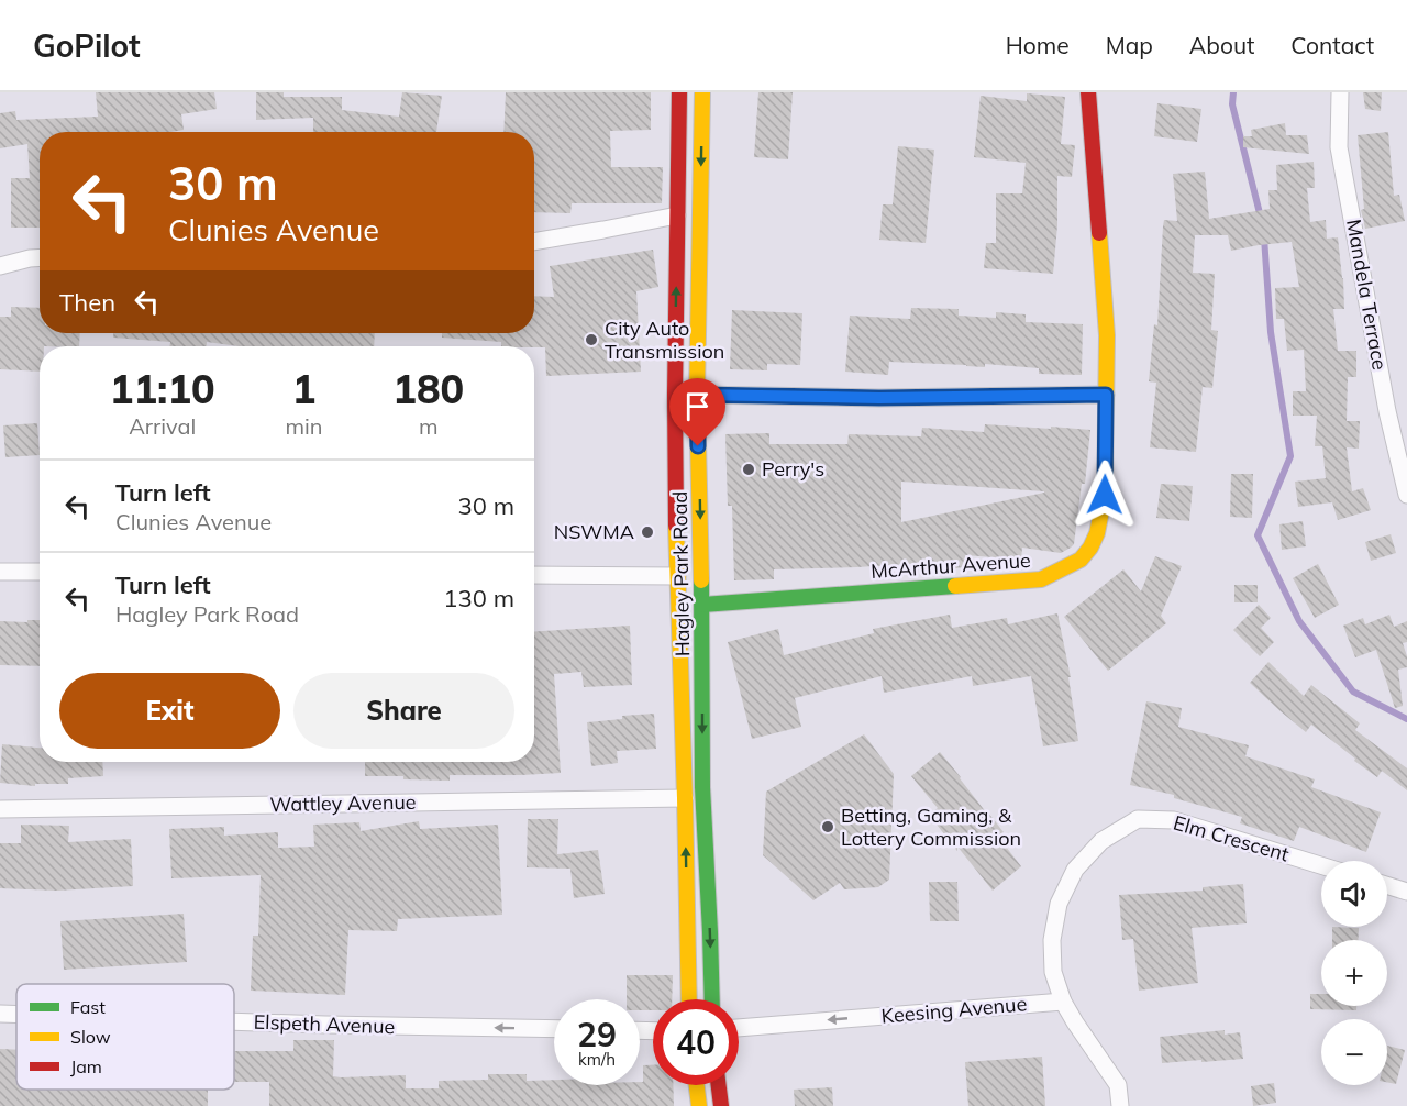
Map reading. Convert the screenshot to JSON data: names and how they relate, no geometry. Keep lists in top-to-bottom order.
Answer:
{
  "streets": {
    "main road": ["McArthur Avenue", "Hagley Park Road"],
    "street": [
      "Mandela Terrace",
      "Wattley Avenue",
      "Elm Crescent",
      "Keesing Avenue",
      "Elspeth Avenue"
    ]
  },
  "crossings": [
    ["McArthur Avenue", "Hagley Park Road"],
    ["Hagley Park Road", "Wattley Avenue"],
    ["Elm Crescent", "Keesing Avenue"]
  ],
  "one_way": ["Keesing Avenue", "Elspeth Avenue"],
  "places": [
    "City Auto Transmission",
    "Perry's",
    "NSWMA",
    "Betting, Gaming, & Lottery Commission"
  ],
  "legend": ["Fast", "Slow", "Jam"],
  "page": {
    "header": "GoPilot",
    "nav": [
      "Home",
      "Map",
      "About",
      "Contact"
    ],
    "turn": ["30 m", "Clunies Avenue"],
    "then": "Then",
    "eta": [
      "11:10",
      "Arrival",
      "1",
      "min",
      "180",
      "m"
    ],
    "list": [
      {
        "name": "Turn left",
        "note": "Clunies Avenue",
        "value": "30 m"
      },
      {
        "name": "Turn left",
        "note": "Hagley Park Road",
        "value": "130 m"
      }
    ],
    "buttons": ["Exit", "Share"],
    "map_buttons": ["+", "−"],
    "speed": "29 km/h",
    "limit": "40"
  }
}
